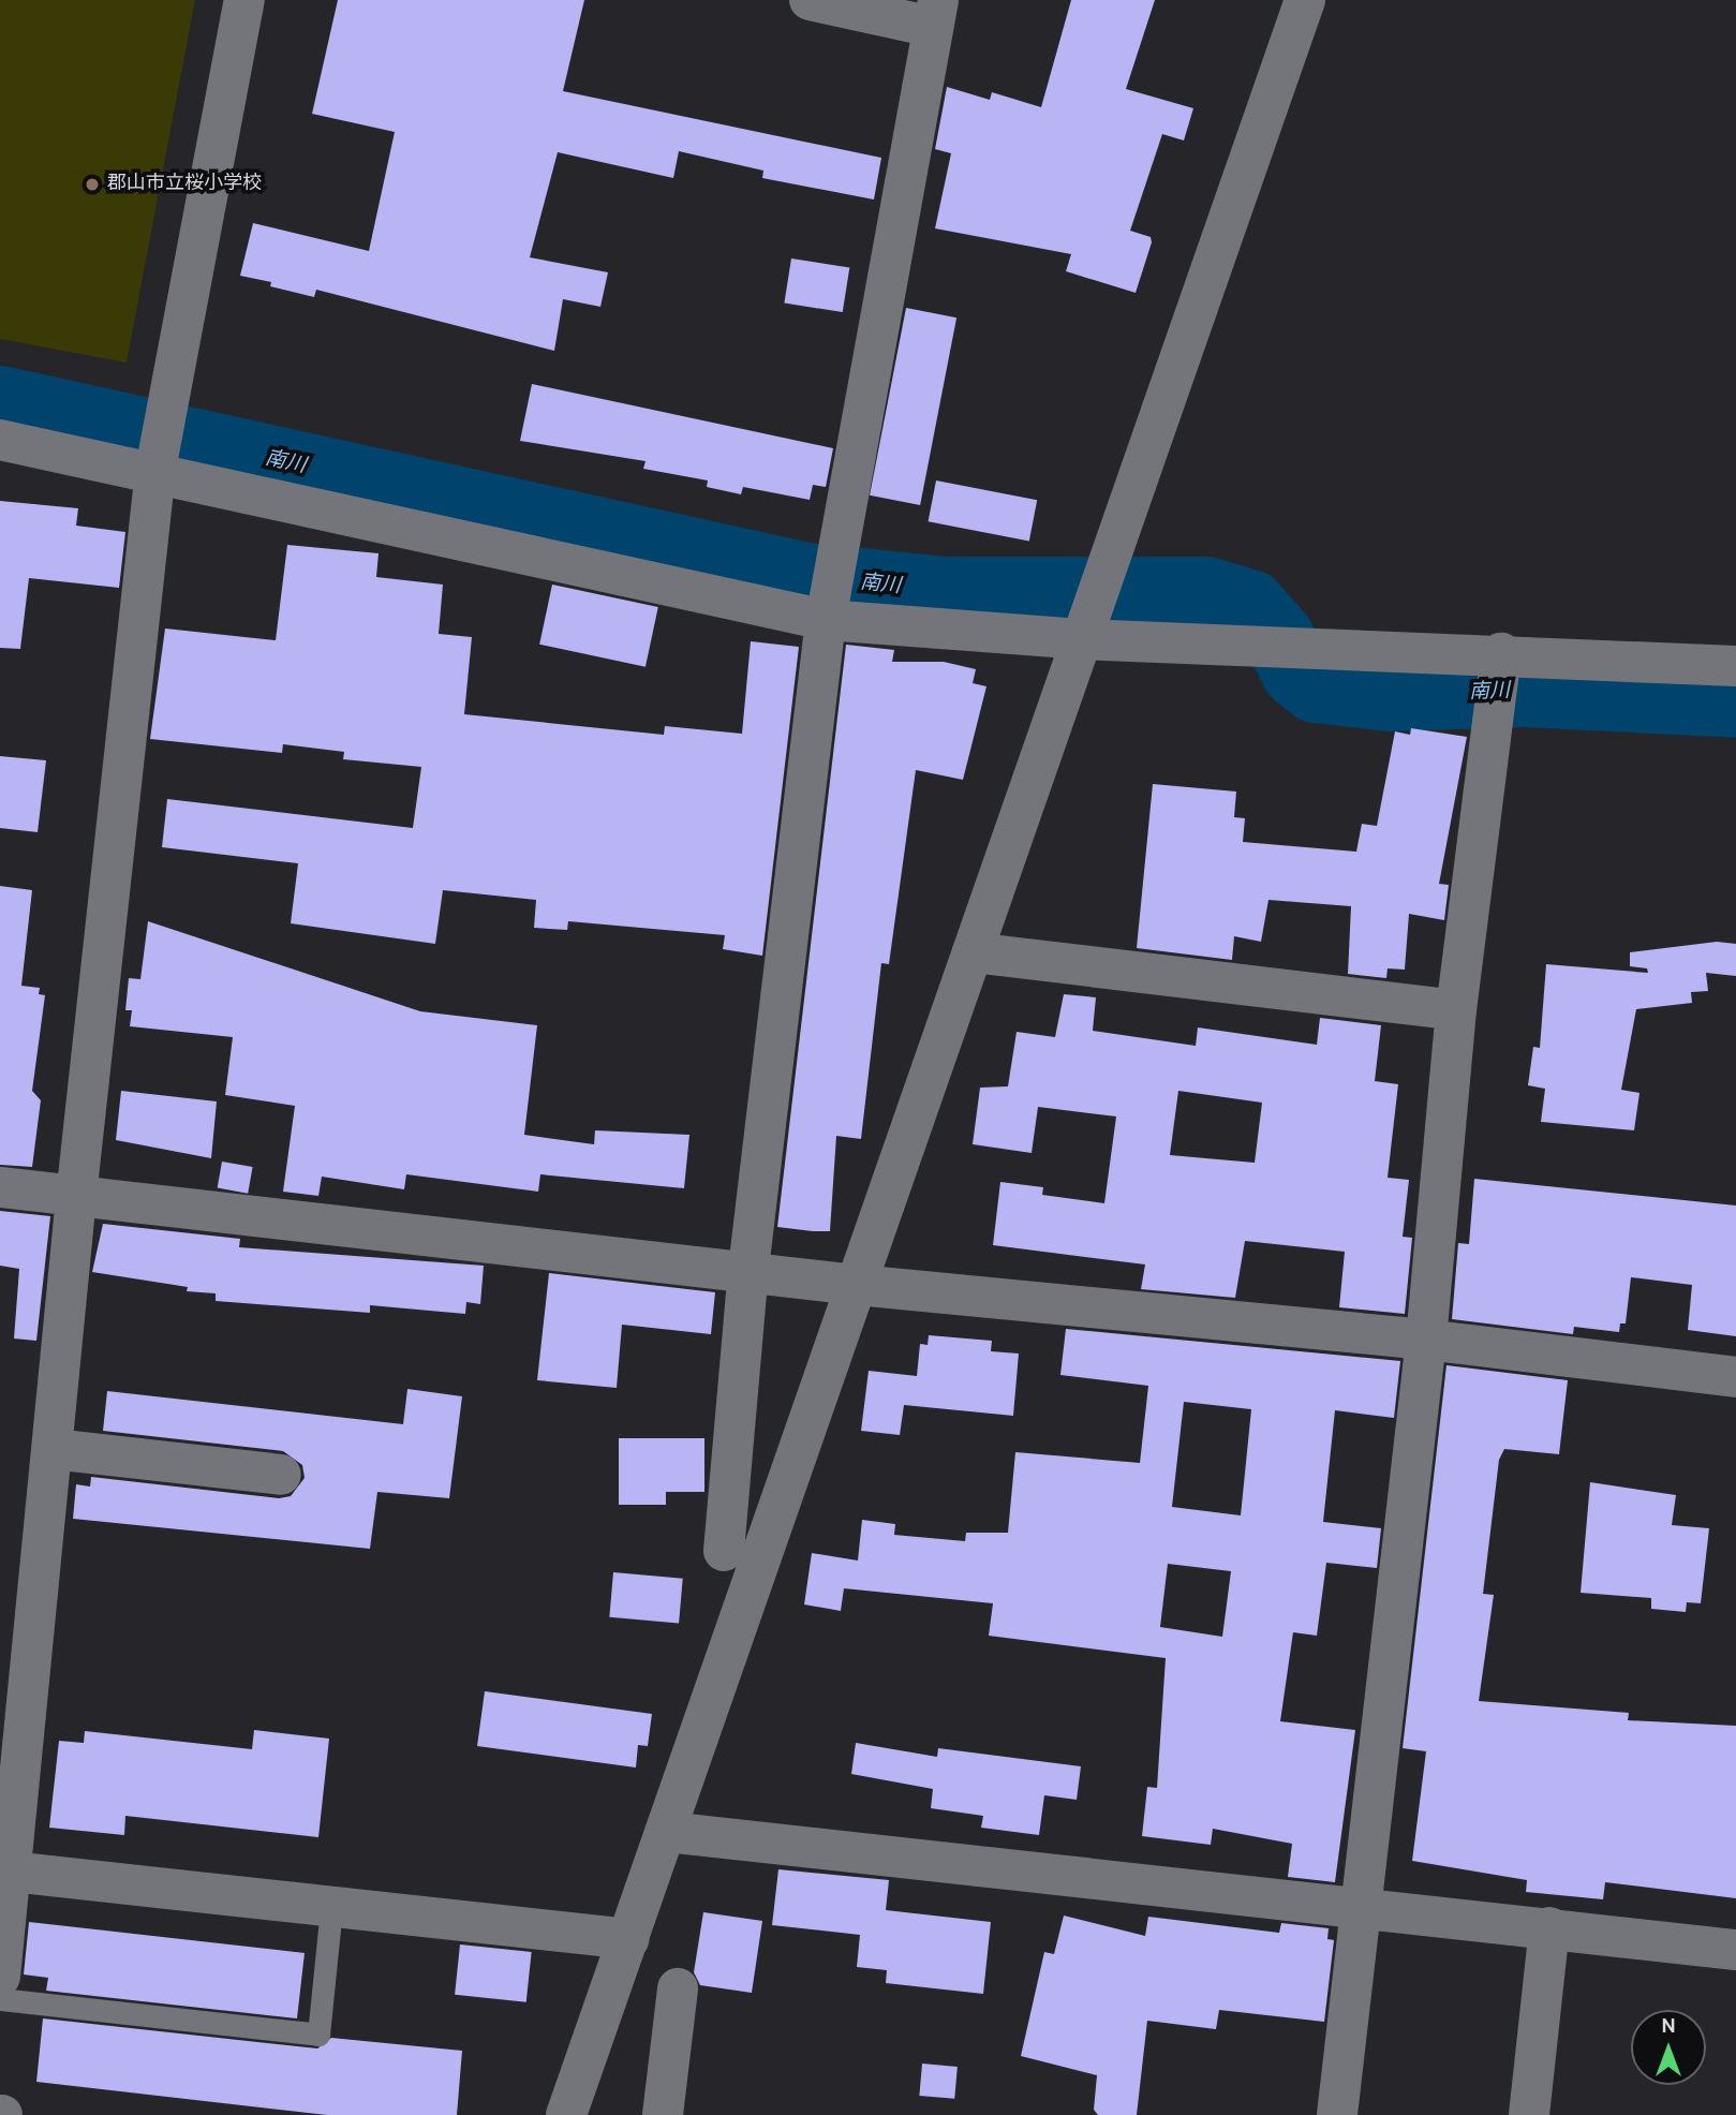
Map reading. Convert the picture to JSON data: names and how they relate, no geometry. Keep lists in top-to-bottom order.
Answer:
{
  "water": ["南川"],
  "places": ["郡山市立桜小学校"],
  "north": "top"
}
